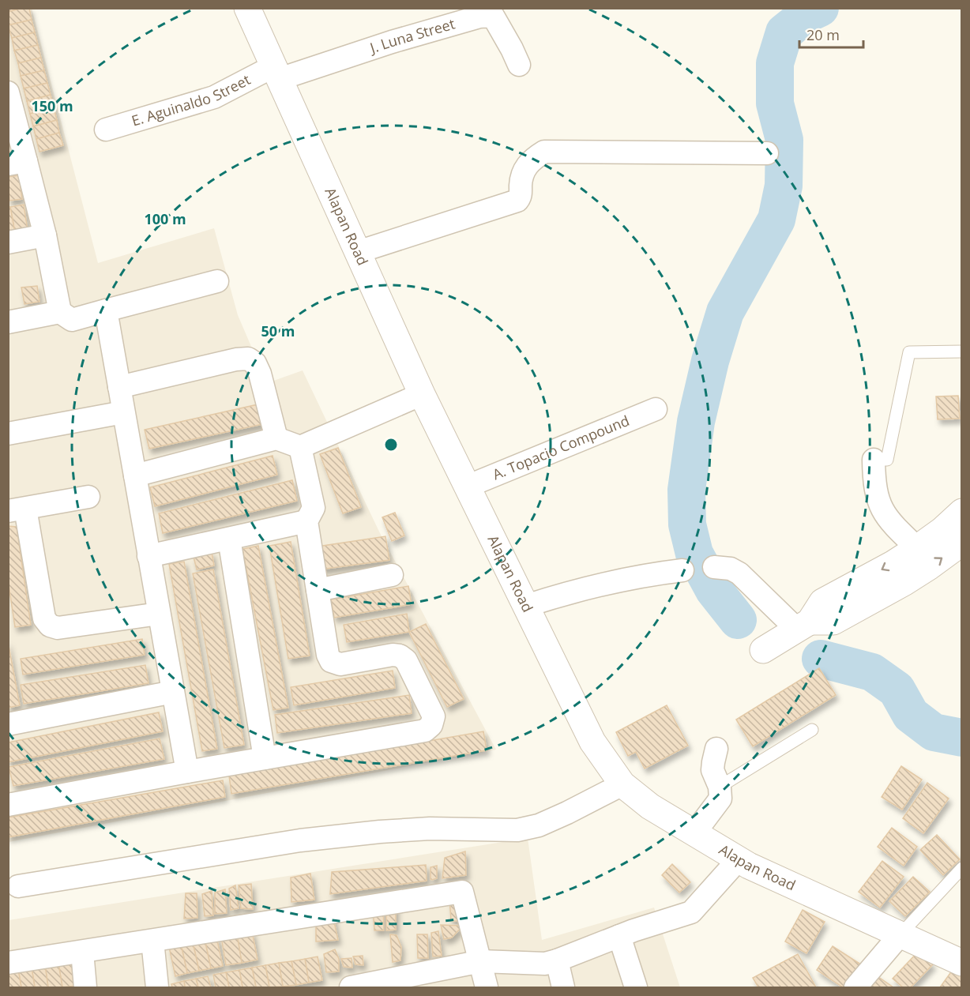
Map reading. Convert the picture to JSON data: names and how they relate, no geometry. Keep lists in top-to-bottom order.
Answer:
{
  "streets": {
    "street": [
      "J. Luna Street",
      "E. Aguinaldo Street",
      "Alapan Road",
      "A. Topacio Compound"
    ]
  },
  "crossings": [
    ["J. Luna Street", "E. Aguinaldo Street"],
    ["J. Luna Street", "Alapan Road"],
    ["E. Aguinaldo Street", "Alapan Road"],
    ["Alapan Road", "A. Topacio Compound"]
  ],
  "scale_bar": "20 m",
  "rings": ["150 m", "100 m", "50 m"]
}
